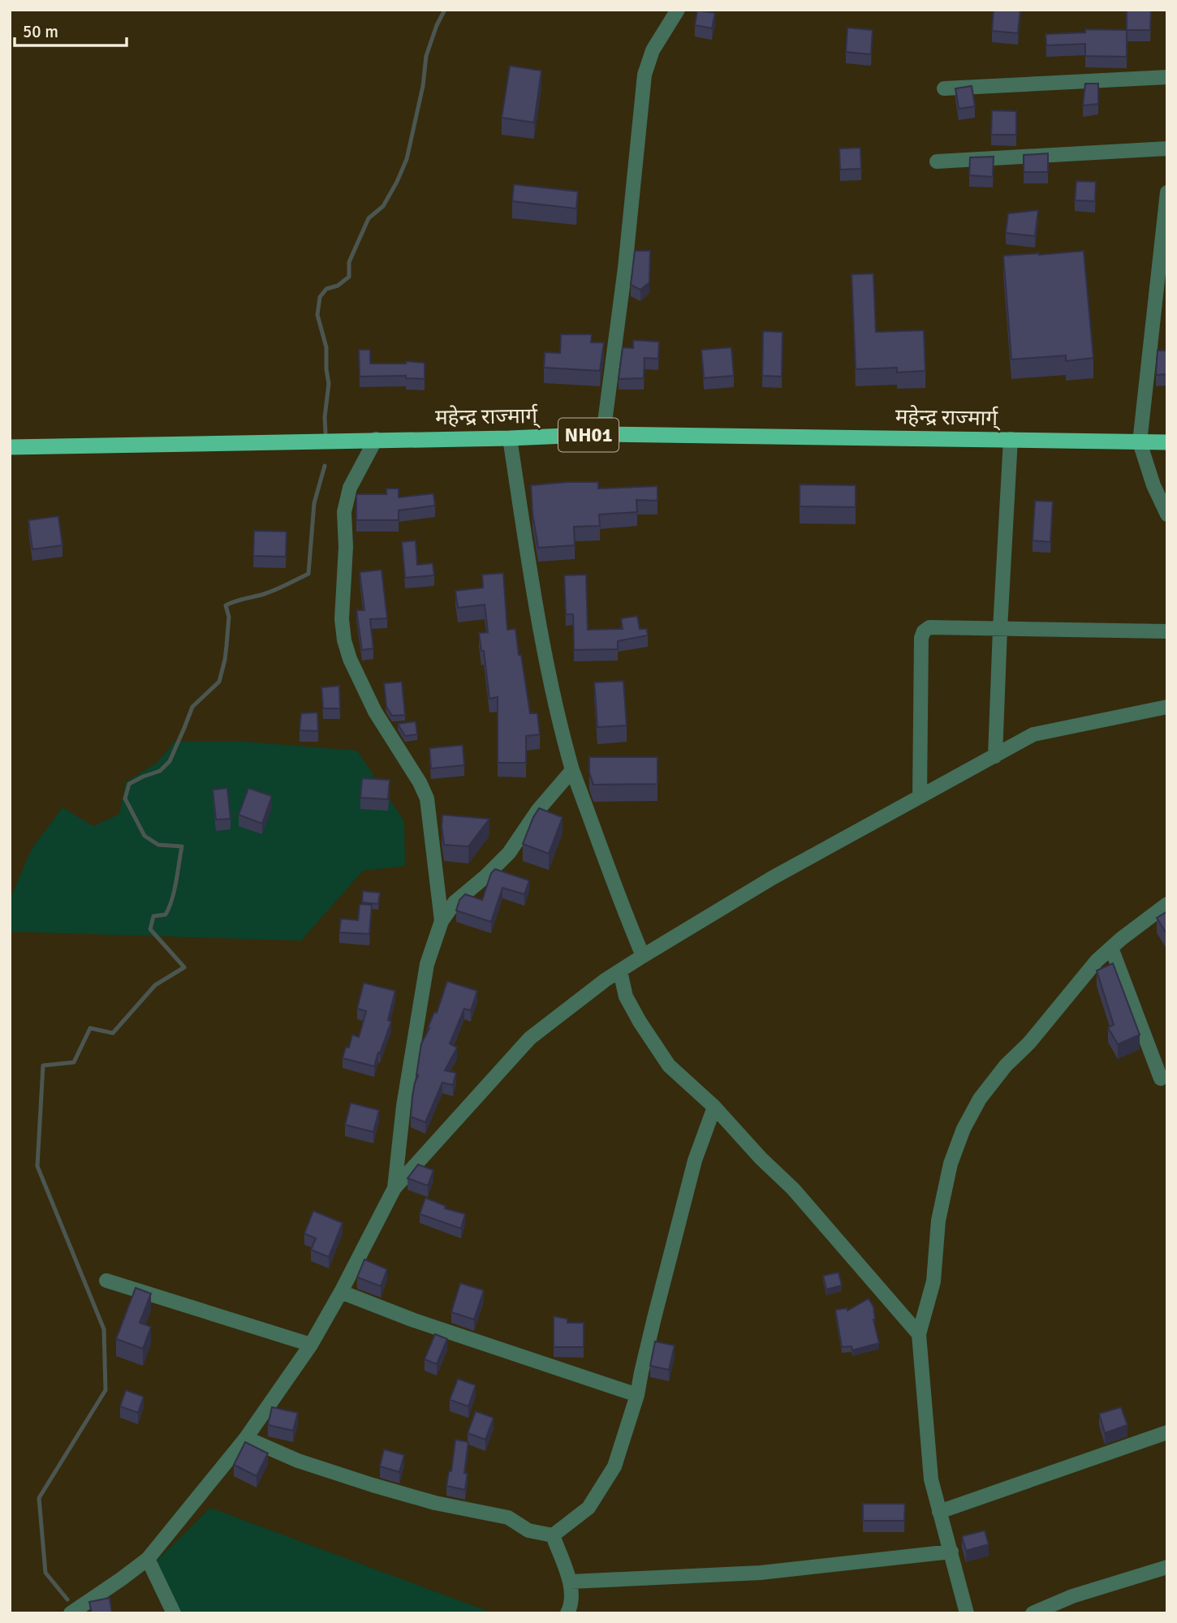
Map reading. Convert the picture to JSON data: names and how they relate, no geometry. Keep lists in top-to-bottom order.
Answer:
{
  "streets": {
    "highway": ["महेन्द्र राज्मार्ग्", "NH01"]
  },
  "scale_bar": "50 m"
}
